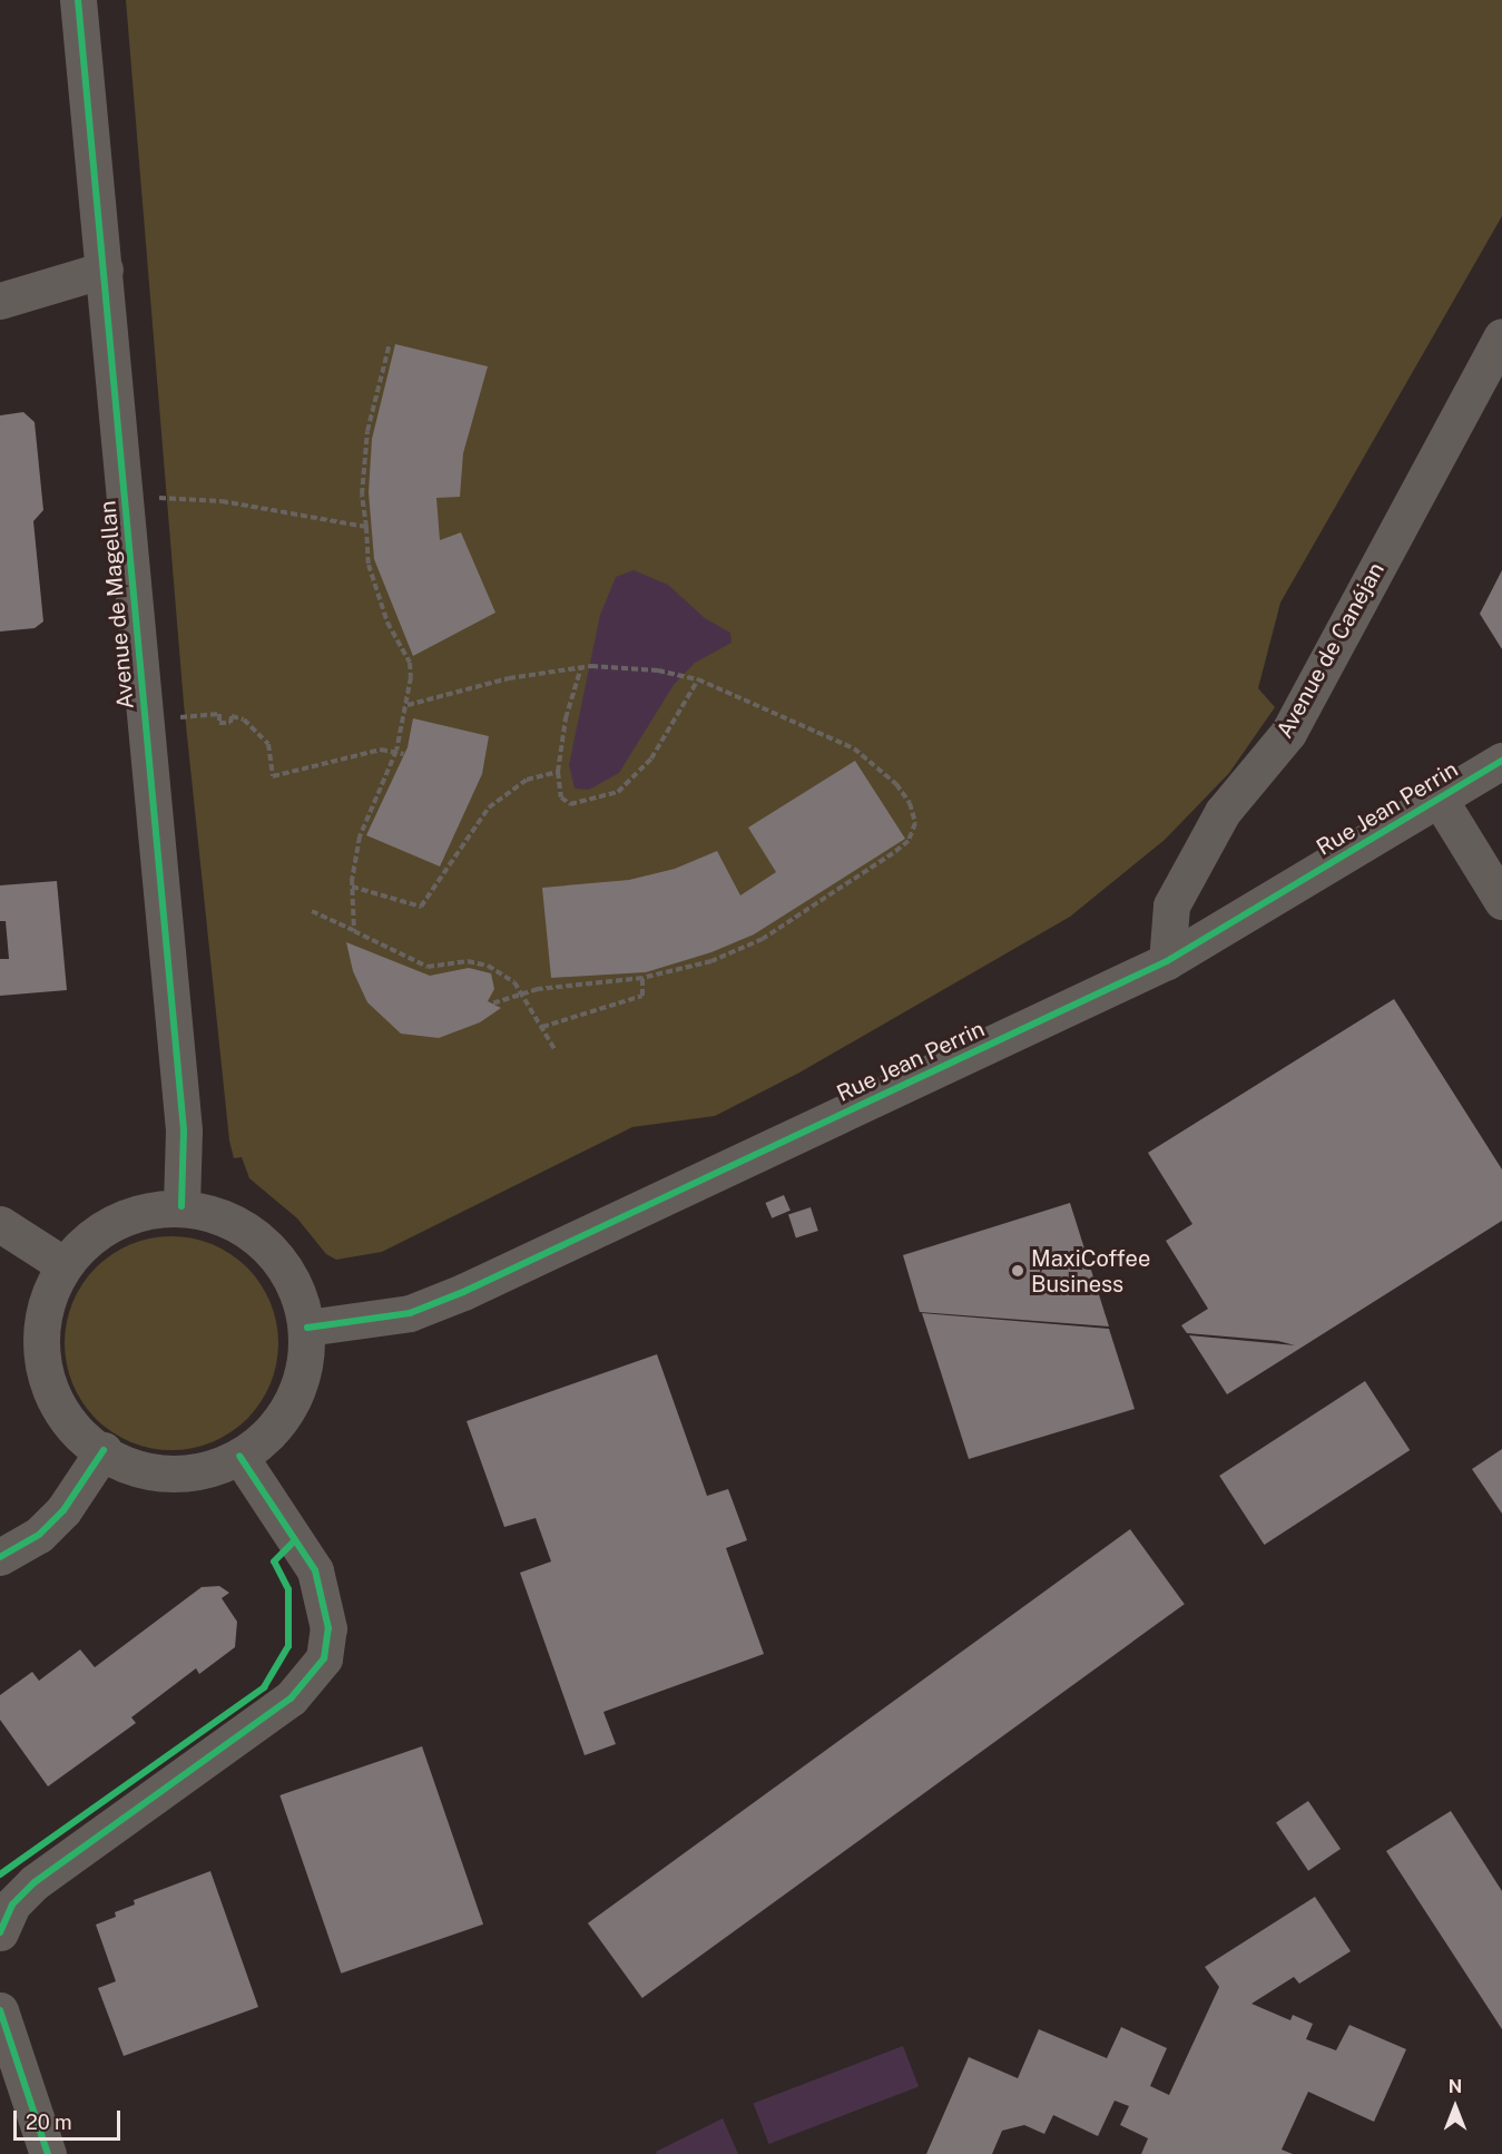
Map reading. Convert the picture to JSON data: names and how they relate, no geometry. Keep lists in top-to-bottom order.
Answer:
{
  "streets": {
    "street": ["Avenue de Magellan", "Avenue de Canéjan", "Rue Jean Perrin"]
  },
  "crossings": [
    ["Avenue de Canéjan", "Rue Jean Perrin"]
  ],
  "places": ["MaxiCoffee Business"],
  "scale_bar": "20 m",
  "north": "top"
}
